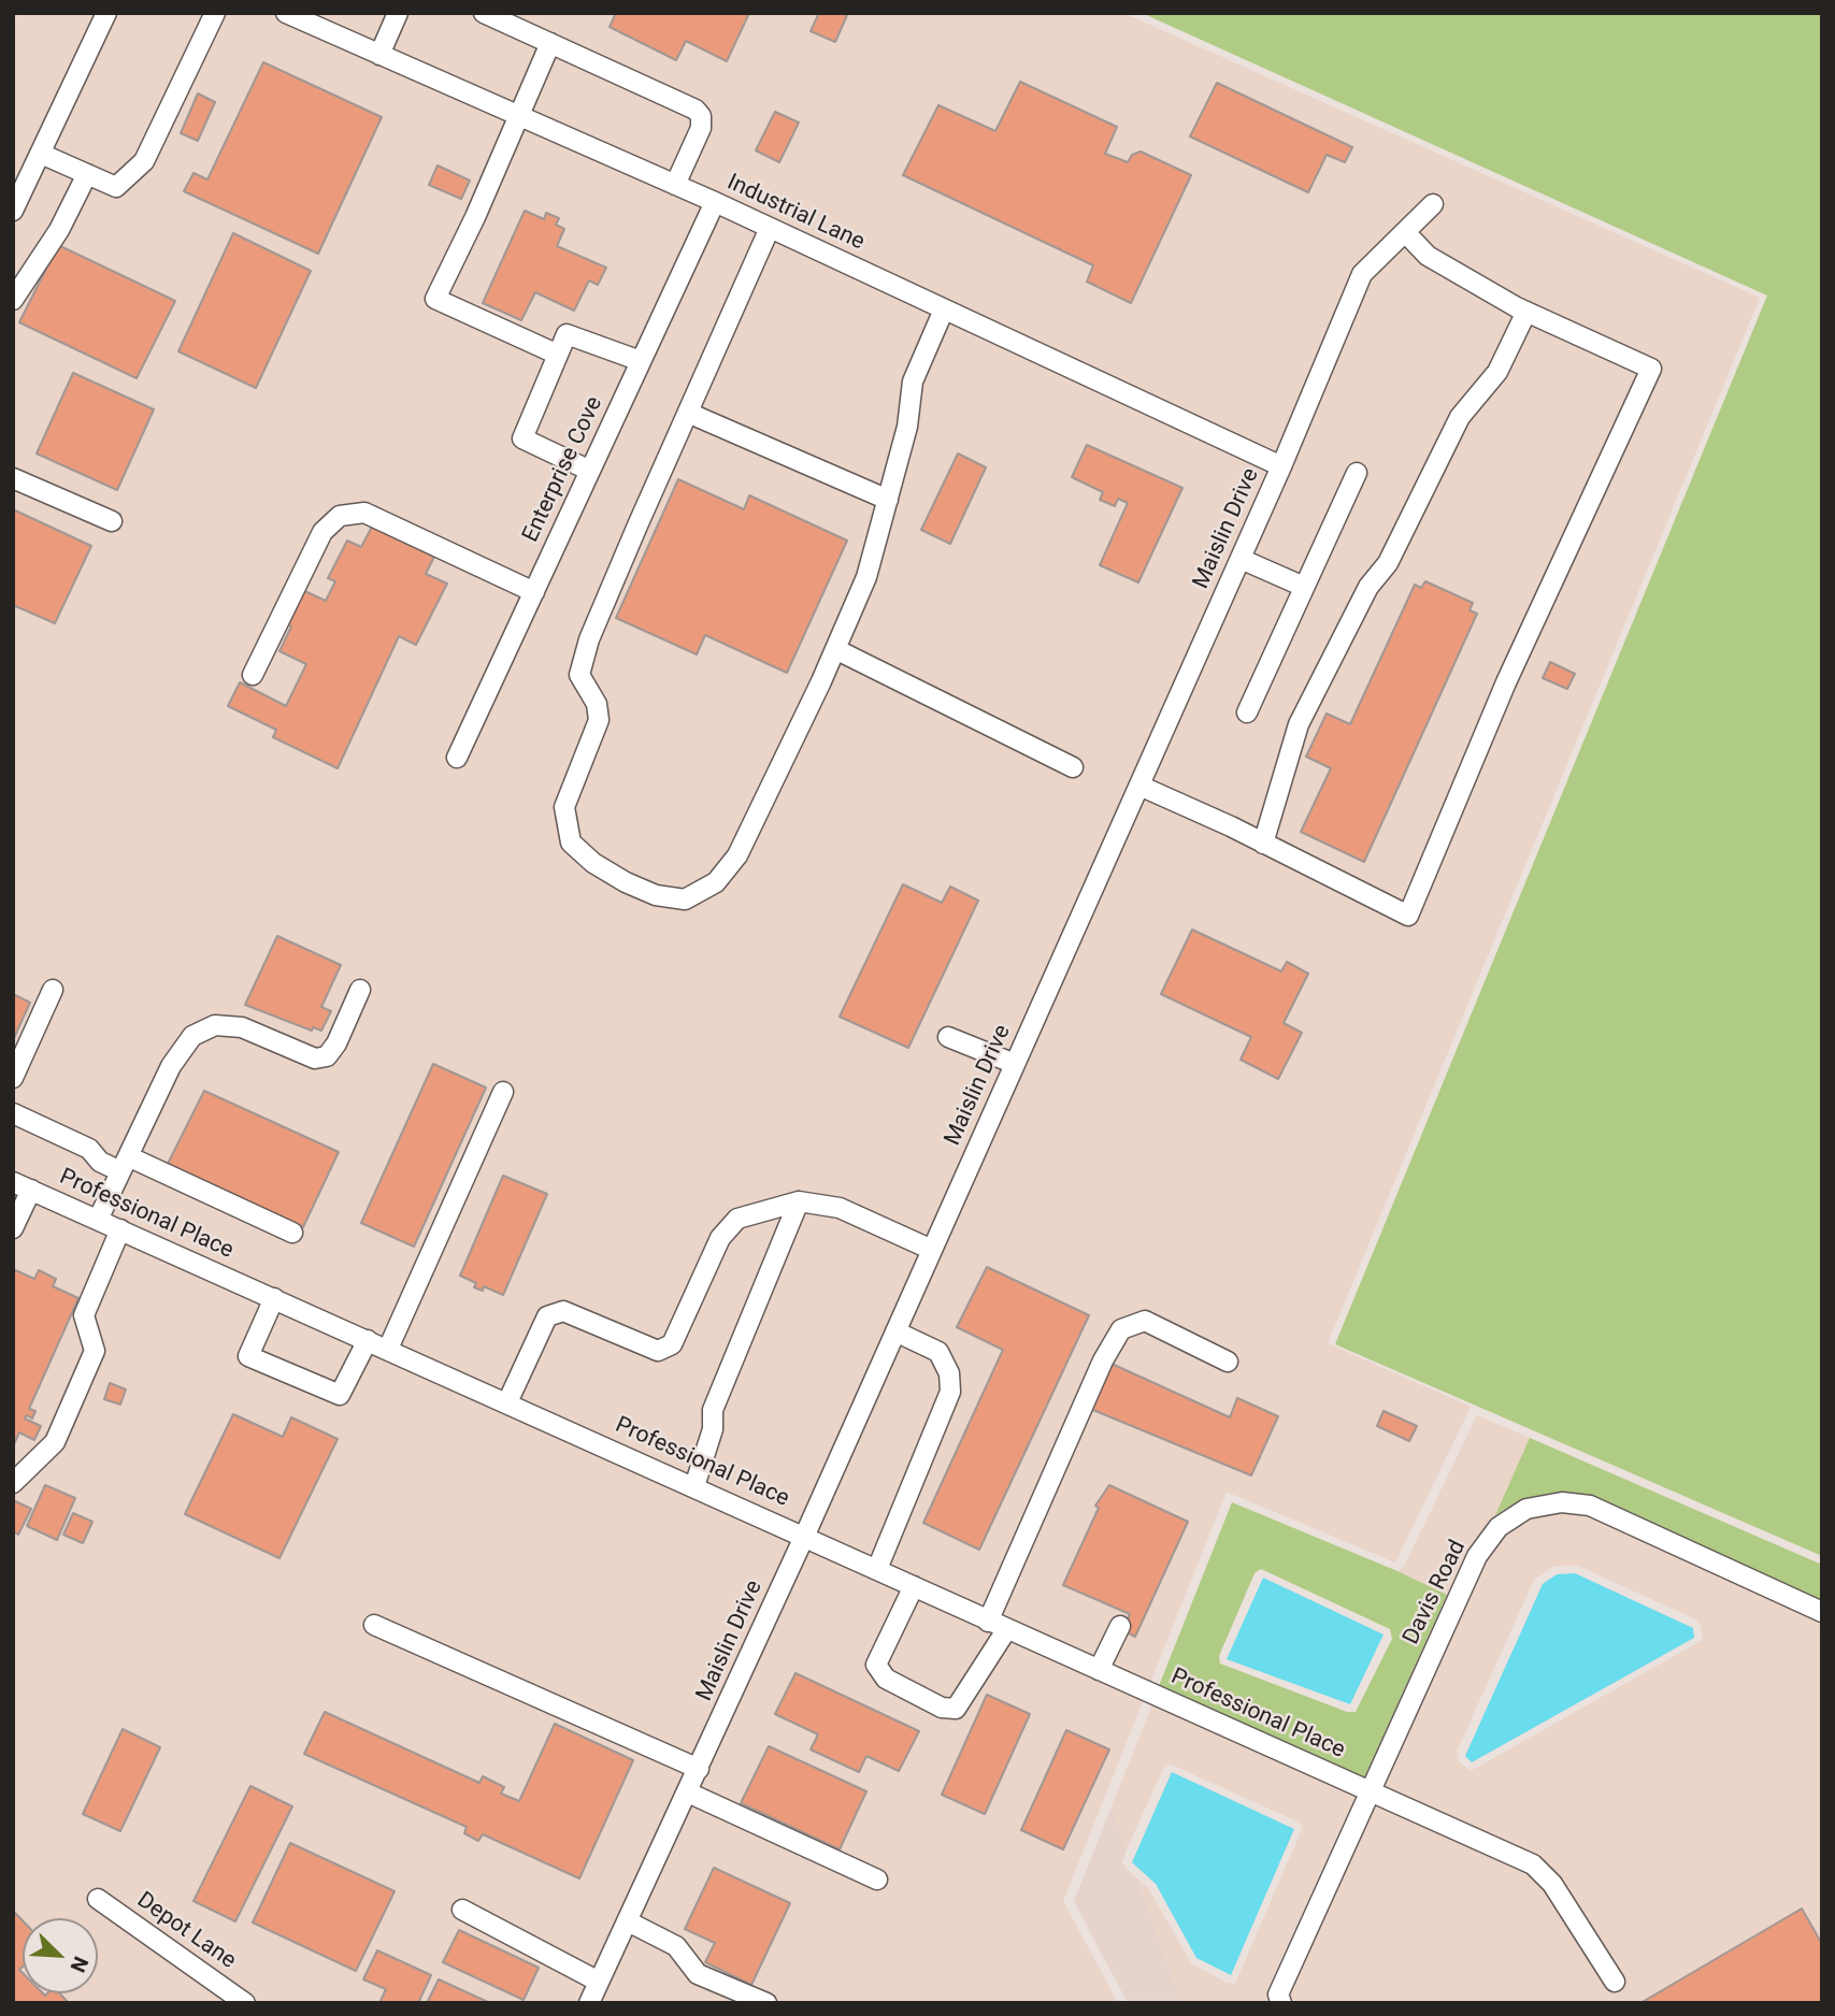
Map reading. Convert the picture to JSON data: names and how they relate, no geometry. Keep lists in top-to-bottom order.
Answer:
{
  "streets": {
    "street": [
      "Industrial Lane",
      "Enterprise Cove",
      "Maislin Drive",
      "Professional Place",
      "Davis Road",
      "Depot Lane"
    ]
  },
  "crossings": [
    ["Industrial Lane", "Enterprise Cove"],
    ["Industrial Lane", "Maislin Drive"],
    ["Maislin Drive", "Professional Place"],
    ["Professional Place", "Davis Road"]
  ],
  "north": "bottom right"
}
